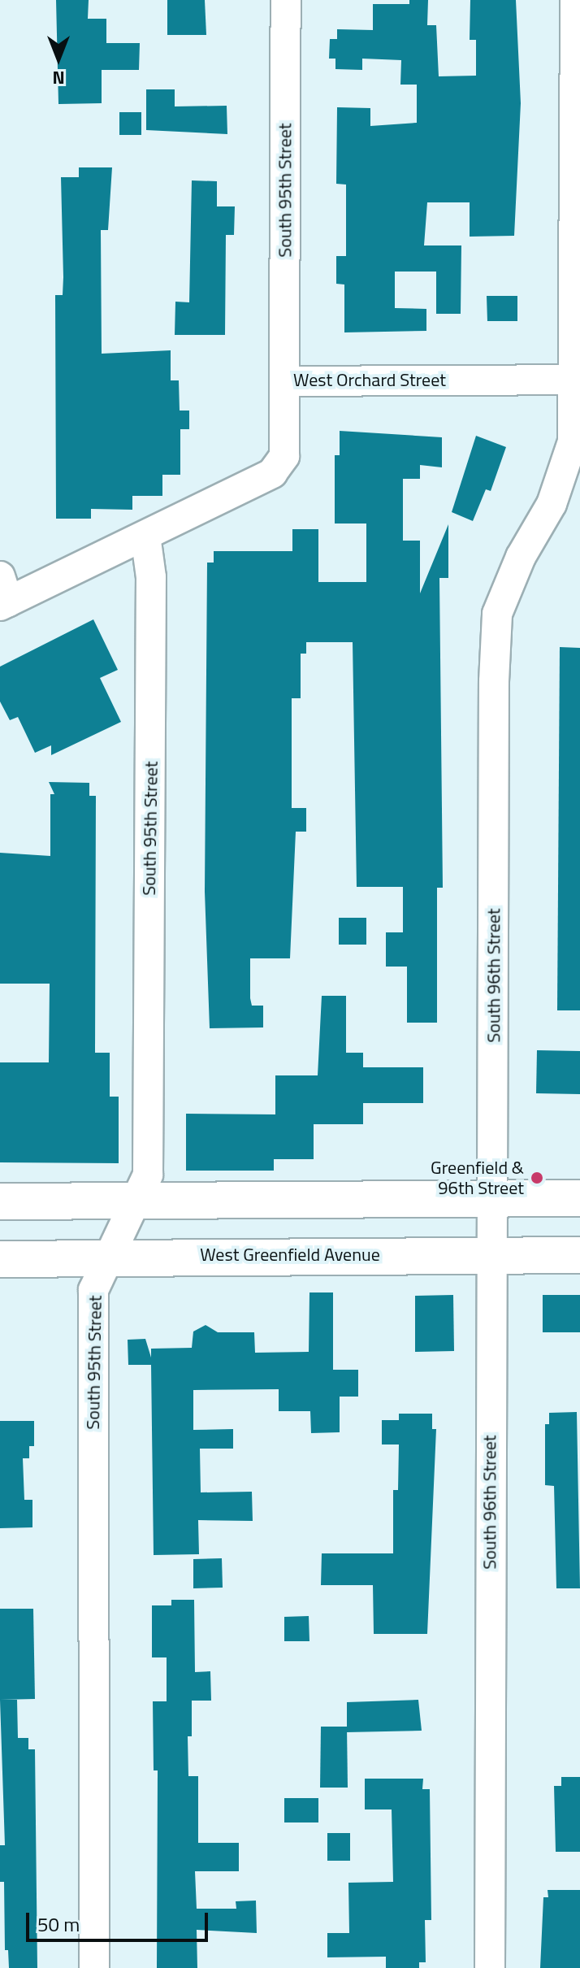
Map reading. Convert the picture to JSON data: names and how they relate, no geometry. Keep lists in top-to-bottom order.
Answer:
{
  "streets": {
    "main road": ["West Greenfield Avenue"],
    "street": ["South 95th Street", "West Orchard Street", "South 96th Street"]
  },
  "crossings": [
    ["South 95th Street", "West Orchard Street"],
    ["South 95th Street", "West Greenfield Avenue"],
    ["West Orchard Street", "South 96th Street"],
    ["South 96th Street", "West Greenfield Avenue"]
  ],
  "places": ["Greenfield & 96th Street"],
  "scale_bar": "50 m",
  "north": "bottom"
}
